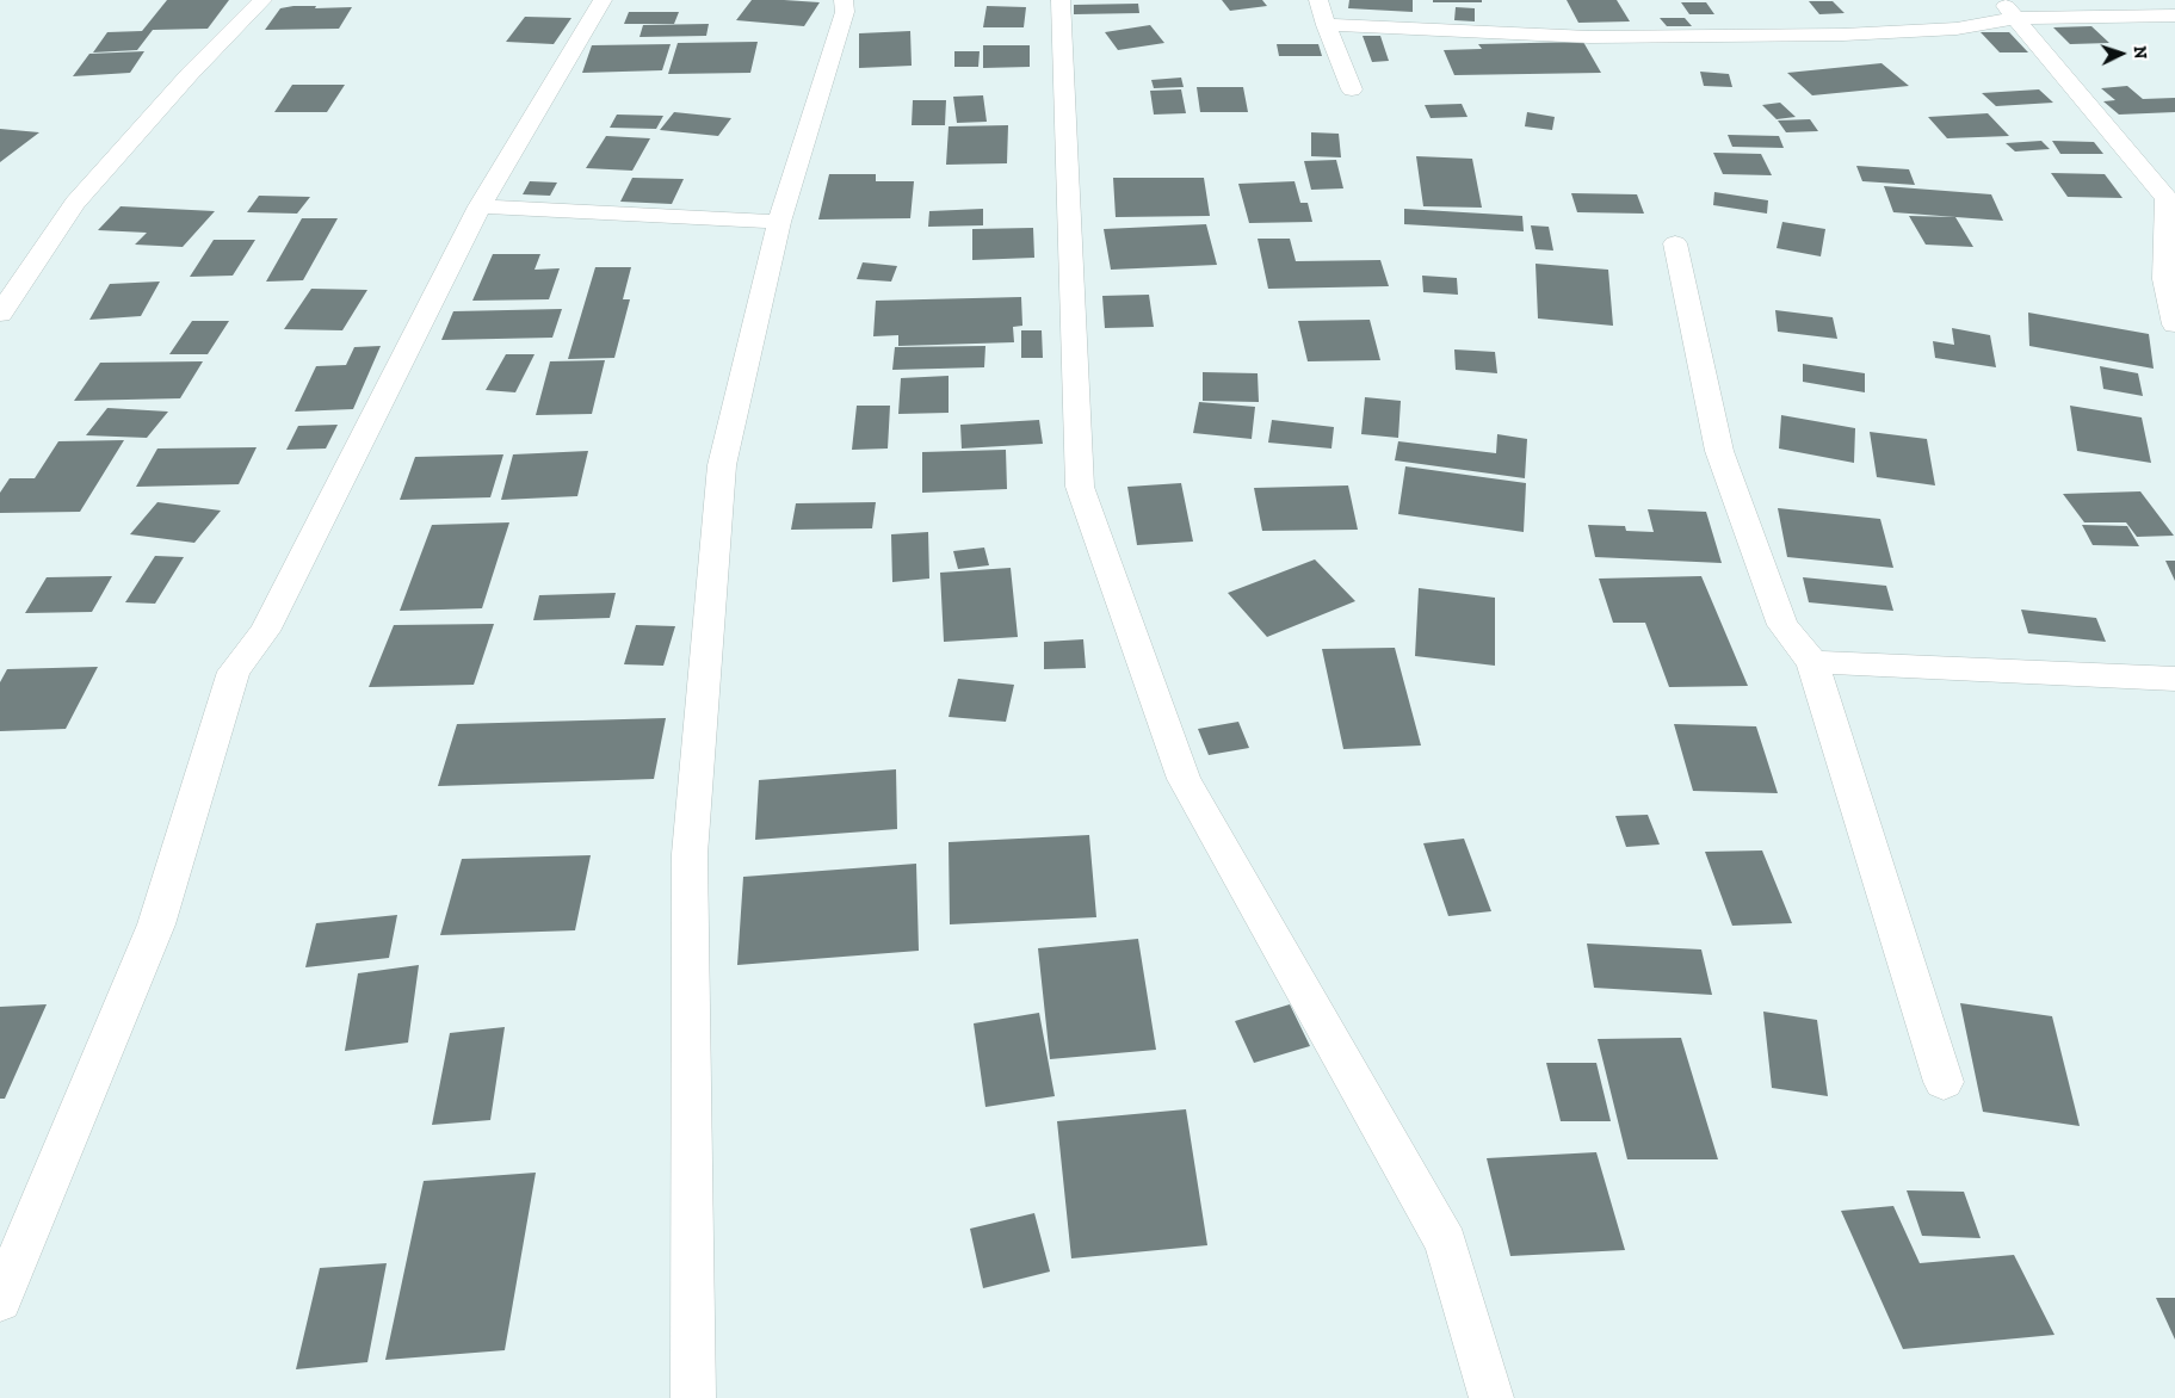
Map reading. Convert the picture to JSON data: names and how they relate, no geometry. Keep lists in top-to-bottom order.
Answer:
{
  "north": "right"
}
